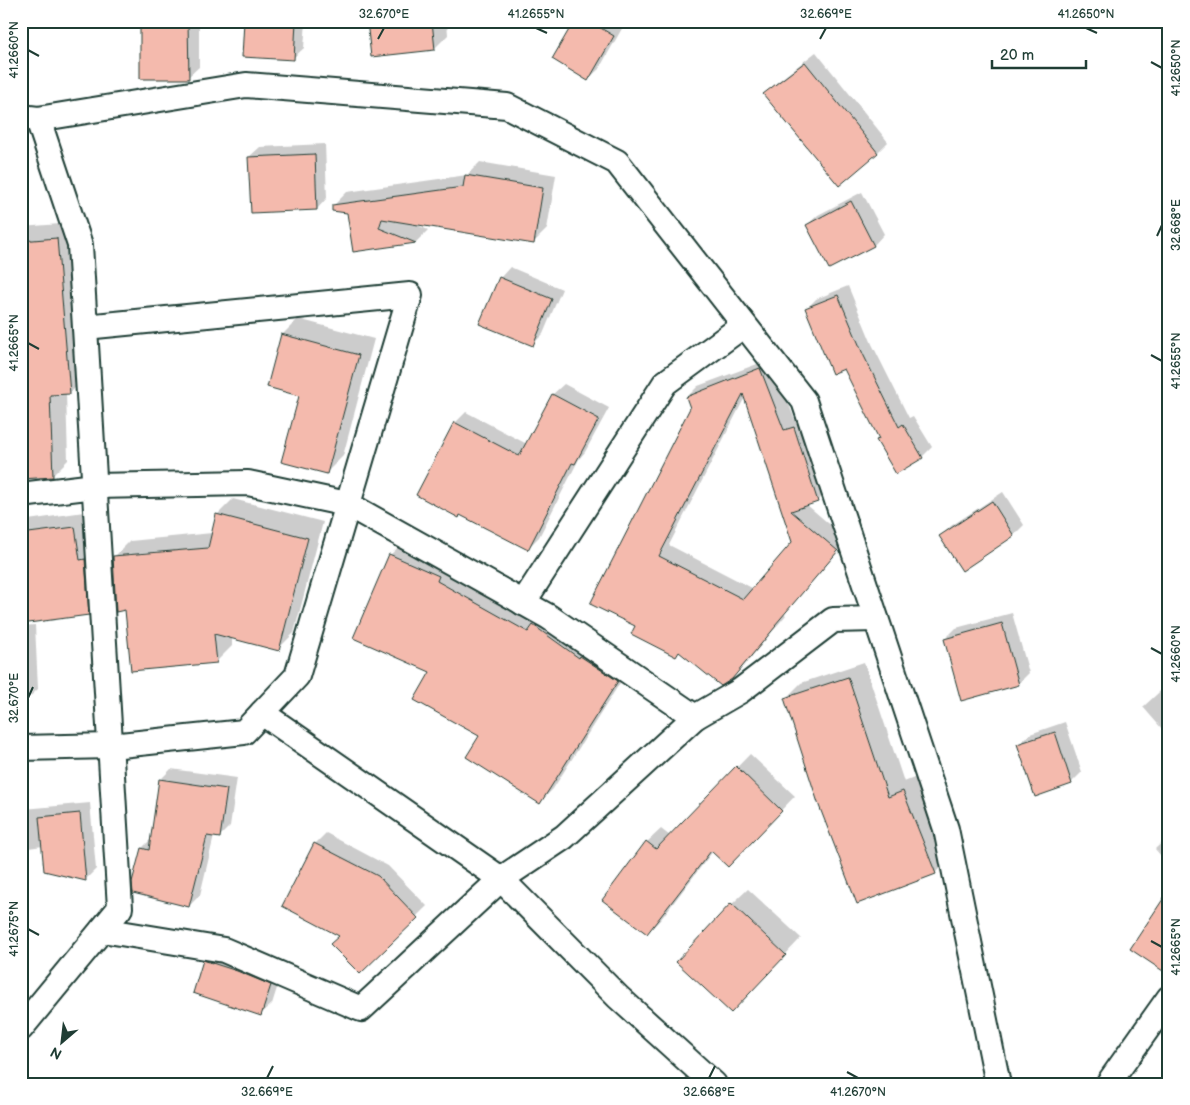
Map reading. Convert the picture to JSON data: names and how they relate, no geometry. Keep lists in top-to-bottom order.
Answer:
{
  "scale_bar": "20 m",
  "north": "bottom left",
  "coordinates": [
    "32.670°E",
    "41.2655°N",
    "32.669°E",
    "41.2650°N",
    "41.2660°N",
    "32.668°E",
    "41.2665°N",
    "41.2675°N",
    "41.2670°N"
  ]
}
